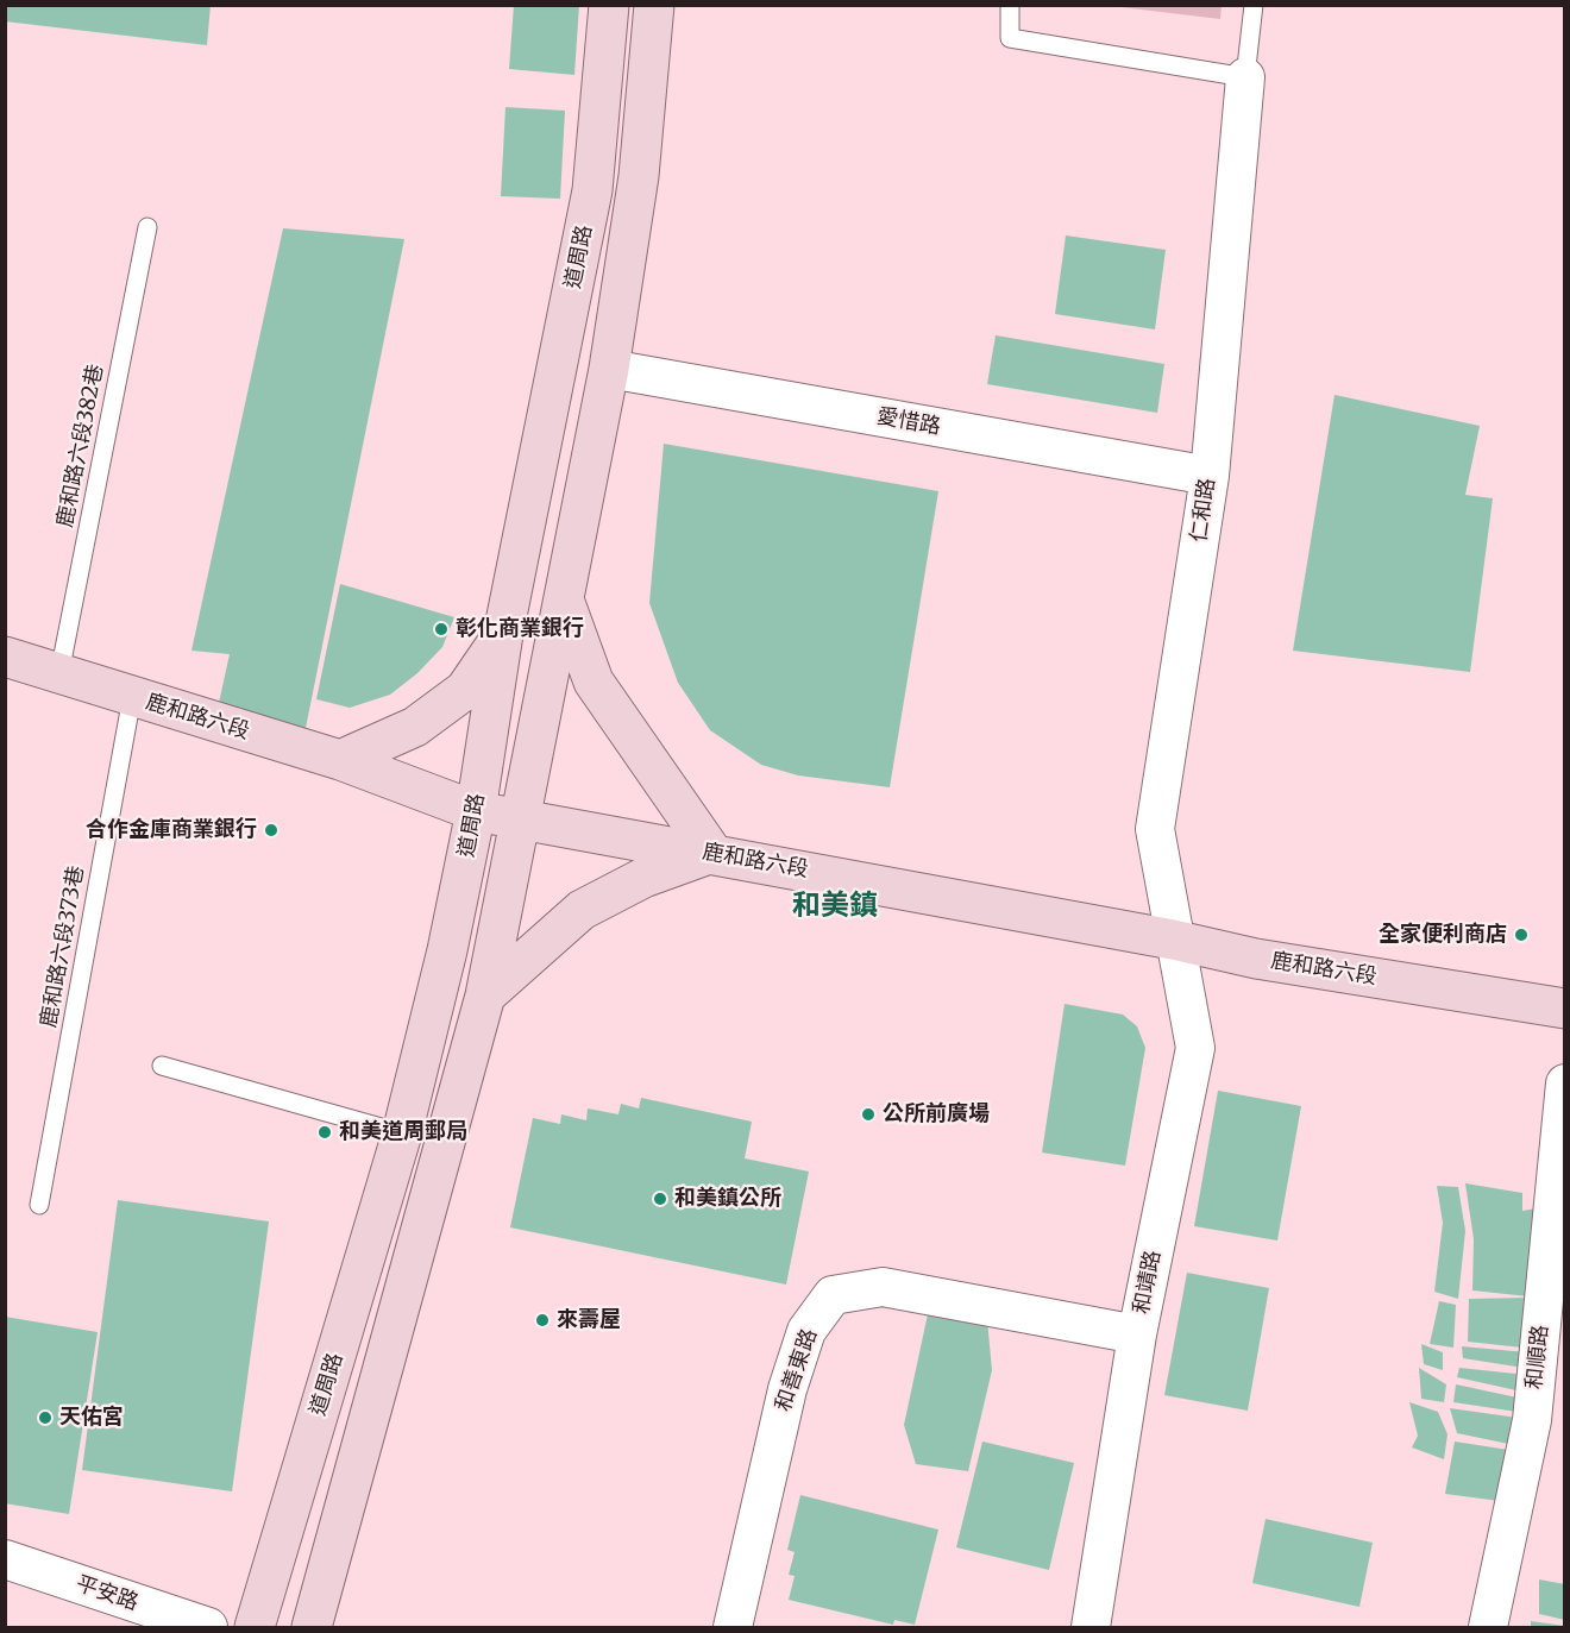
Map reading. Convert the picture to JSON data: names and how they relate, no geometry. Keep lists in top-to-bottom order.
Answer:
{
  "streets": {
    "main road": ["道周路", "鹿和路六段"],
    "street": [
      "愛惜路",
      "仁和路",
      "和靖路",
      "和順路",
      "和善東路",
      "平安路"
    ],
    "lane": ["鹿和路六段382巷", "鹿和路六段373巷"]
  },
  "crossings": [
    ["道周路", "鹿和路六段"],
    ["愛惜路", "仁和路"],
    ["鹿和路六段382巷", "鹿和路六段"],
    ["仁和路", "鹿和路六段"],
    ["仁和路", "和靖路"],
    ["鹿和路六段", "鹿和路六段373巷"],
    ["鹿和路六段", "和靖路"],
    ["和靖路", "和善東路"]
  ],
  "districts": ["和美鎮"],
  "places": [
    "彰化商業銀行",
    "合作金庫商業銀行",
    "全家便利商店",
    "公所前廣場",
    "和美道周郵局",
    "和美鎮公所",
    "來壽屋",
    "天佑宮"
  ]
}
